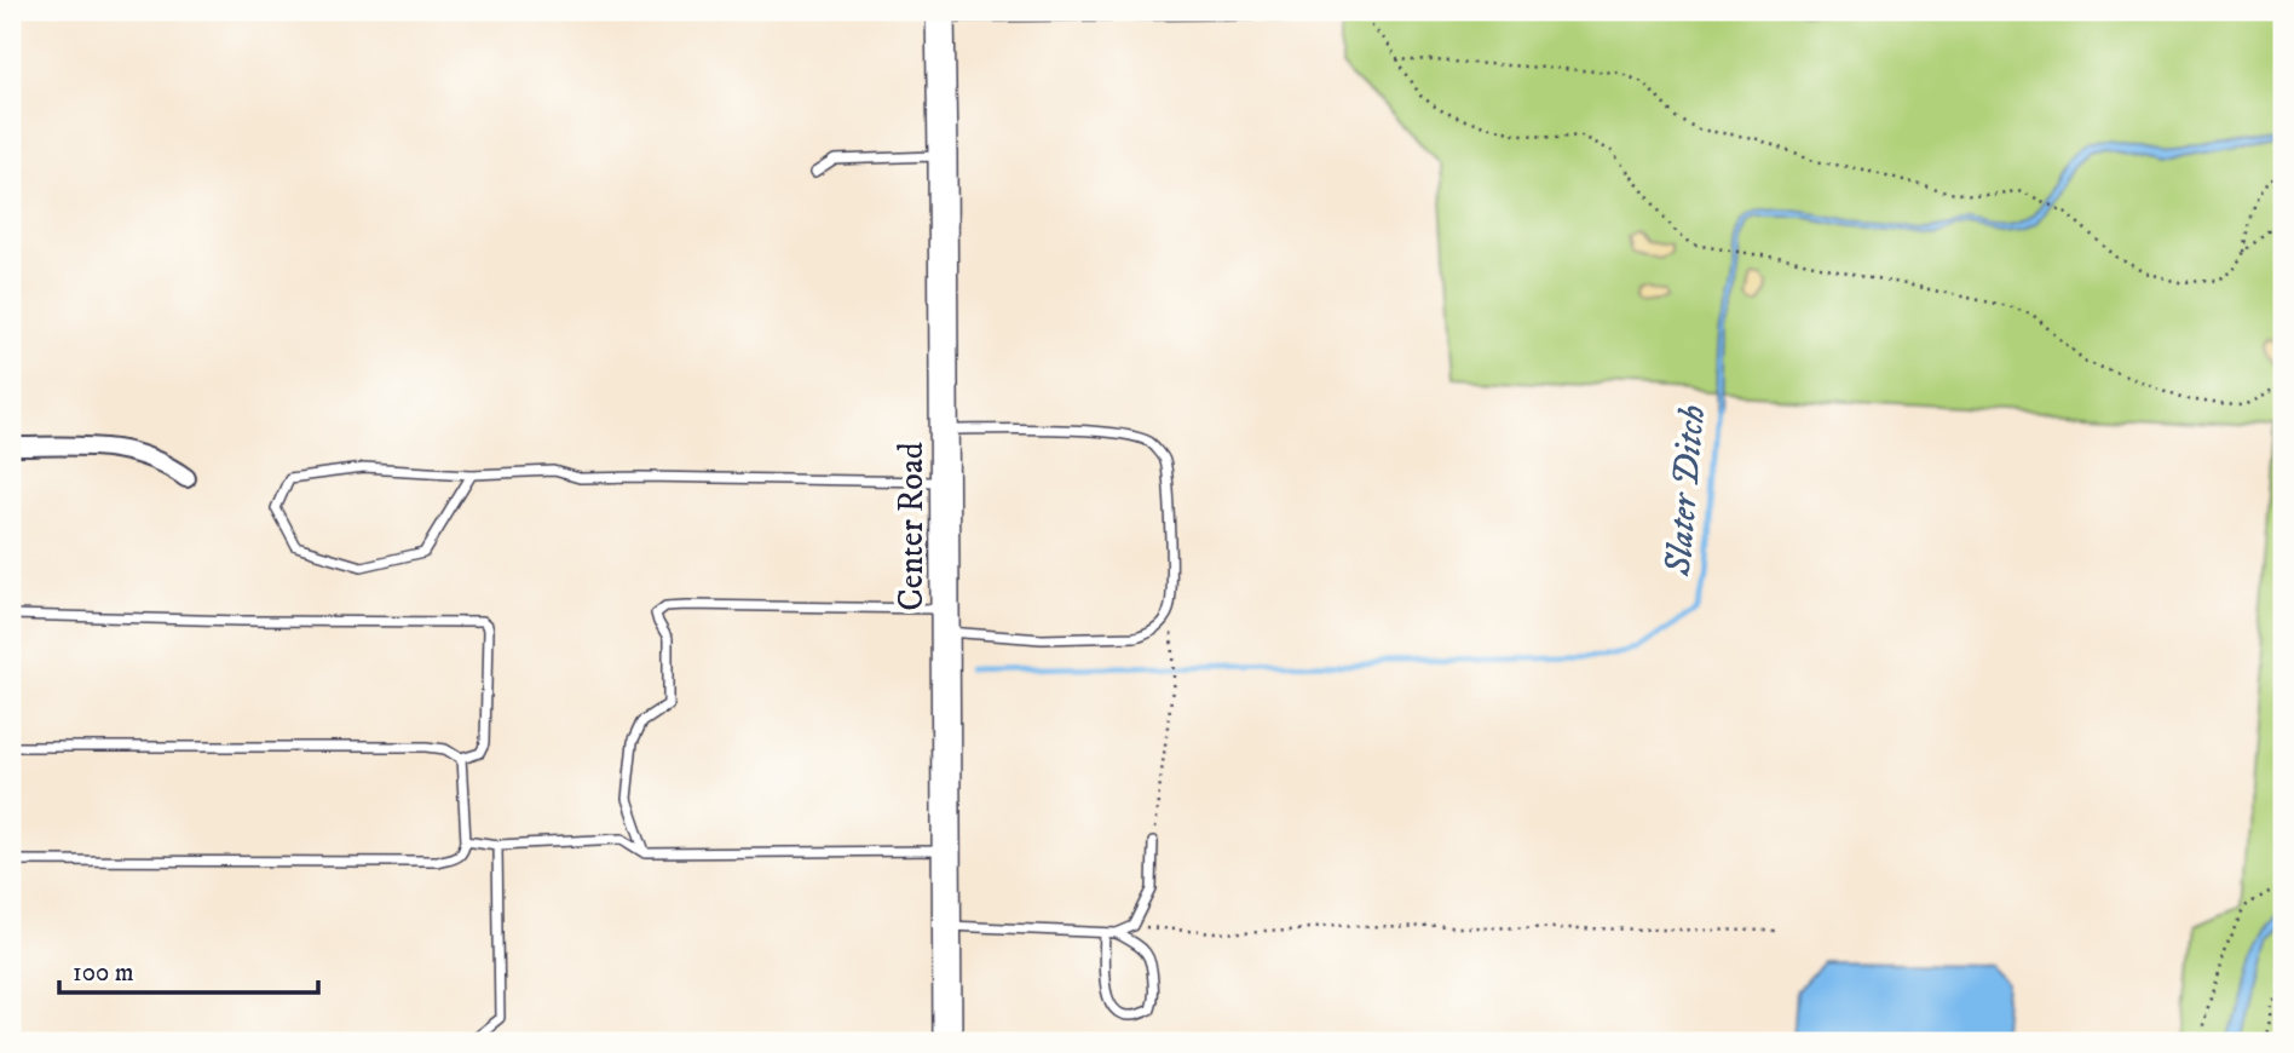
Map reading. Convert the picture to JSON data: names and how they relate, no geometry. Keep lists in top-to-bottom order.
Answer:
{
  "streets": {
    "main road": ["Center Road"]
  },
  "water": ["Slater Ditch"],
  "scale_bar": "100 m"
}
